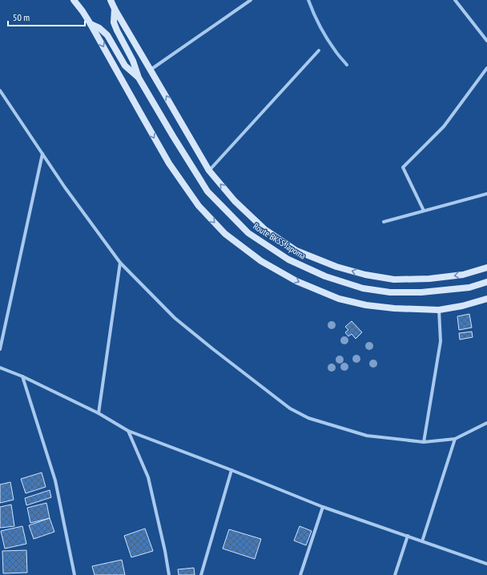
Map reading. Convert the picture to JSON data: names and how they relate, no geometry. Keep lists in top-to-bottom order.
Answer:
{
  "streets": {
    "main road": ["Route BKSS Japoma"]
  },
  "scale_bar": "50 m"
}
